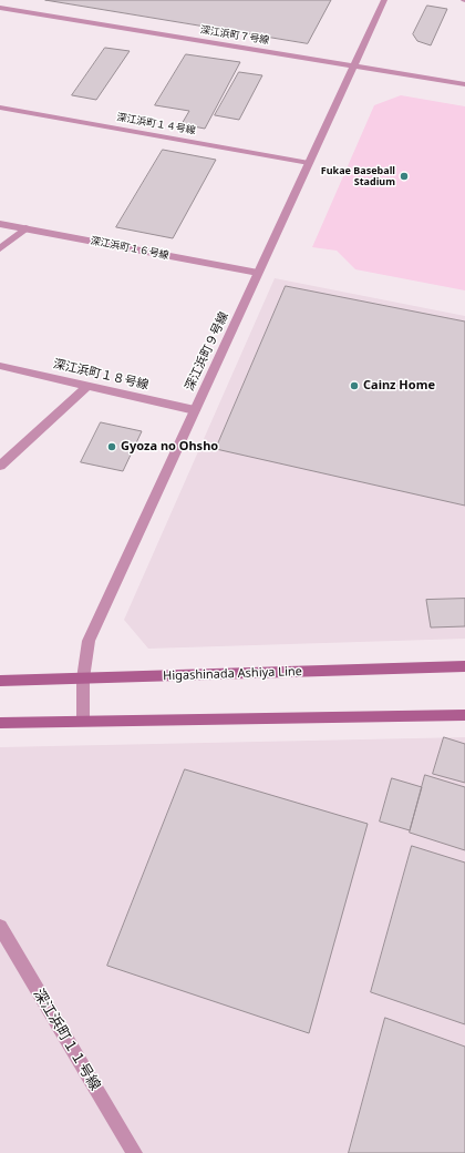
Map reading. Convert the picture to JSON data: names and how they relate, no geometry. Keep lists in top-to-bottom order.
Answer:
{
  "streets": {
    "main road": ["Higashinada Ashiya Line"],
    "street": [
      "深江浜町７号線",
      "深江浜町１４号線",
      "深江浜町１６号線",
      "深江浜町９号線",
      "深江浜町１８号線",
      "深江浜町１１号線"
    ]
  },
  "crossings": [
    ["深江浜町７号線", "深江浜町９号線"],
    ["深江浜町１４号線", "深江浜町９号線"],
    ["深江浜町１６号線", "深江浜町９号線"],
    ["深江浜町９号線", "深江浜町１８号線"],
    ["深江浜町９号線", "Higashinada Ashiya Line"]
  ],
  "places": ["Fukae Baseball Stadium", "Cainz Home", "Gyoza no Ohsho"]
}
